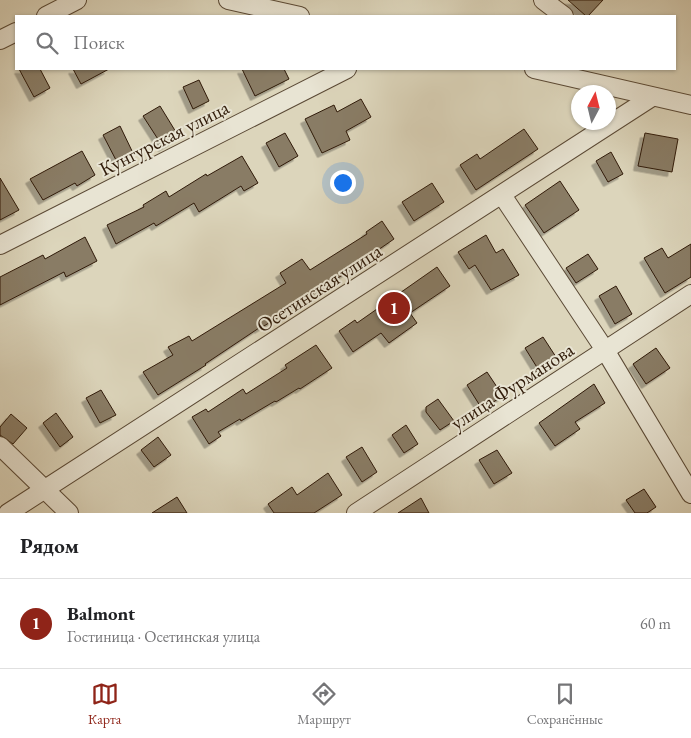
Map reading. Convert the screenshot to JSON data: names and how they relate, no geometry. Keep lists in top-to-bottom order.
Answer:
{
  "streets": {
    "street": ["Кунгурская улица", "Осетинская улица", "улица Фурманова"]
  },
  "north": "top",
  "page": {
    "search": "Поиск",
    "pins": "1",
    "heading": "Рядом",
    "list": [
      {
        "mark": "1",
        "name": "Balmont",
        "note": "Гостиница · Осетинская улица",
        "value": "60 m"
      }
    ],
    "nav": ["Карта", "Маршрут", "Сохранённые"]
  }
}
